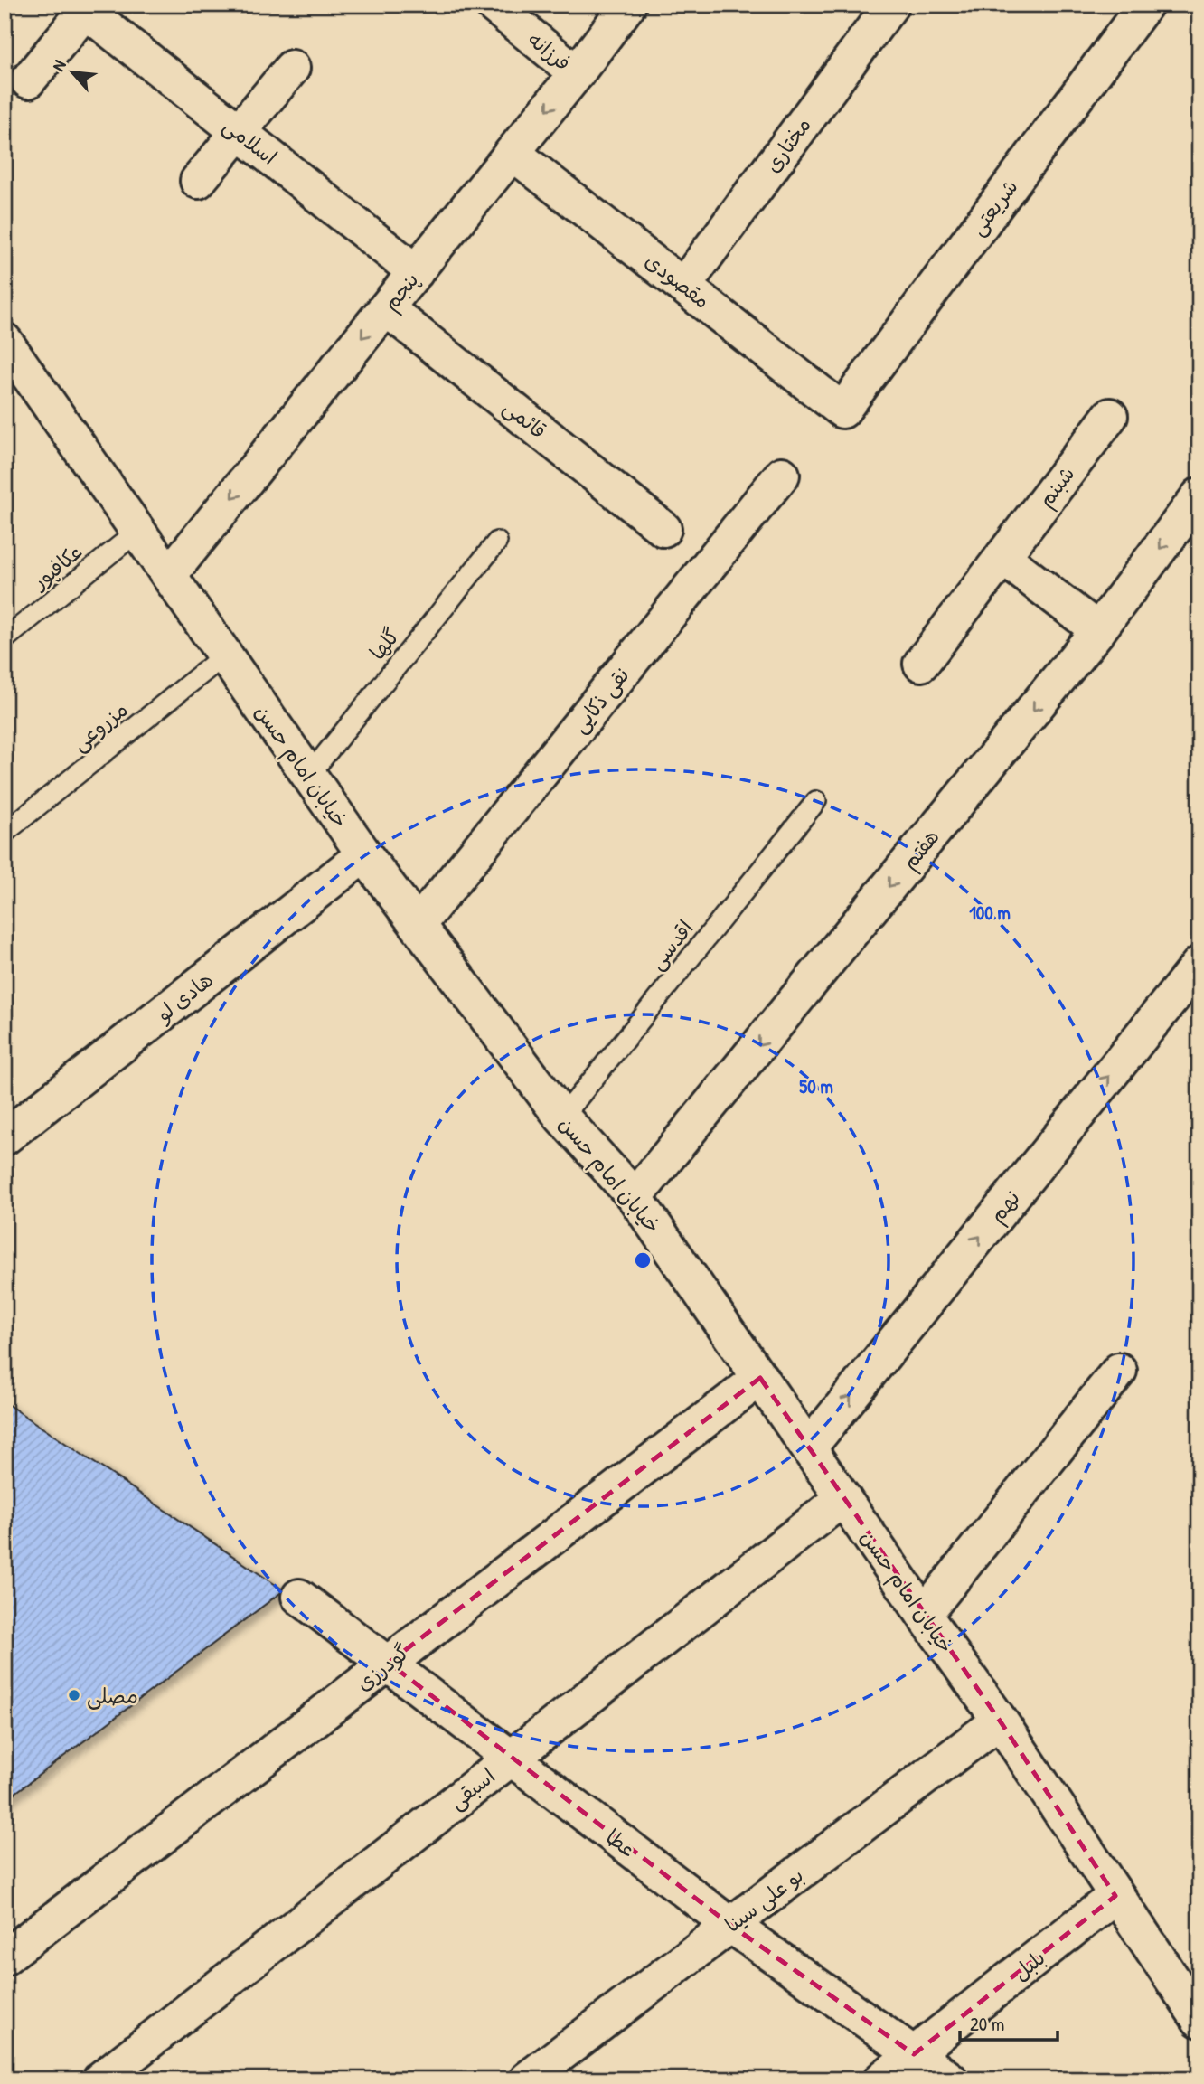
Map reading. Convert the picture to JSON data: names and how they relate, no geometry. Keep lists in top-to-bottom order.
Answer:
{
  "streets": {
    "street": [
      "فرزانه",
      "اسلامی",
      "مختاری",
      "شریعتی",
      "مقصودی",
      "پنجم",
      "قائمی",
      "شبنم",
      "نقی ذکایی",
      "خیابان امام حسن",
      "هفتم",
      "هادی لو",
      "نهم",
      "گودرزی",
      "اسبقی",
      "عطا",
      "بو علی سینا",
      "بلبل"
    ],
    "lane": [
      "عکافپور",
      "گلها",
      "مزروعی",
      "اقدسی"
    ]
  },
  "crossings": [
    ["فرزانه", "پنجم"],
    ["اسلامی", "پنجم"],
    ["مختاری", "مقصودی"],
    ["شریعتی", "مقصودی"],
    ["مقصودی", "پنجم"],
    ["پنجم", "قائمی"],
    ["پنجم", "خیابان امام حسن"],
    ["عکافپور", "خیابان امام حسن"],
    ["گلها", "خیابان امام حسن"],
    ["نقی ذکایی", "خیابان امام حسن"],
    ["مزروعی", "خیابان امام حسن"],
    ["خیابان امام حسن", "هفتم"],
    ["خیابان امام حسن", "اقدسی"],
    ["خیابان امام حسن", "هادی لو"],
    ["خیابان امام حسن", "نهم"],
    ["خیابان امام حسن", "گودرزی"],
    ["خیابان امام حسن", "اسبقی"],
    ["خیابان امام حسن", "بو علی سینا"],
    ["خیابان امام حسن", "بلبل"],
    ["گودرزی", "عطا"],
    ["اسبقی", "عطا"],
    ["عطا", "بو علی سینا"],
    ["عطا", "بلبل"]
  ],
  "one_way": ["پنجم", "هفتم"],
  "places": ["مصلی"],
  "scale_bar": "20 m",
  "north": "top left",
  "rings": ["100 m", "50 m"]
}
